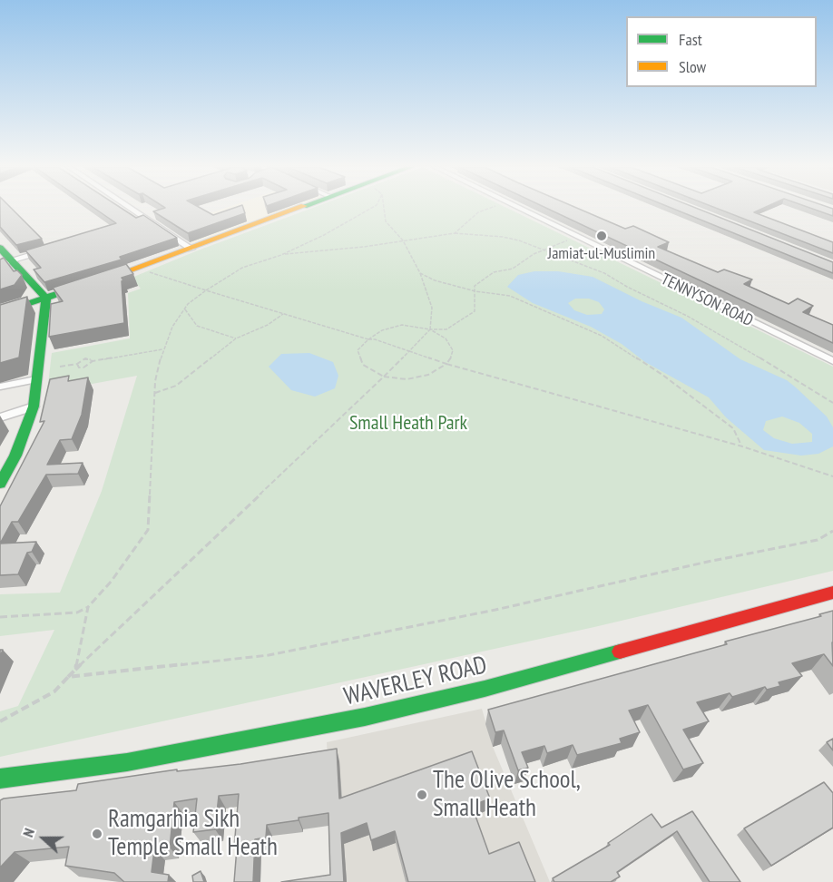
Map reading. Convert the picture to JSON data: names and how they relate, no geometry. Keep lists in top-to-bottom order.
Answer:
{
  "streets": {
    "street": ["TENNYSON ROAD", "WAVERLEY ROAD"]
  },
  "parks": ["Small Heath Park"],
  "places": ["Jamiat-ul-Muslimin", "The Olive School, Small Heath", "Ramgarhia Sikh Temple Small Heath"],
  "legend": ["Fast", "Slow"],
  "north": "left"
}
